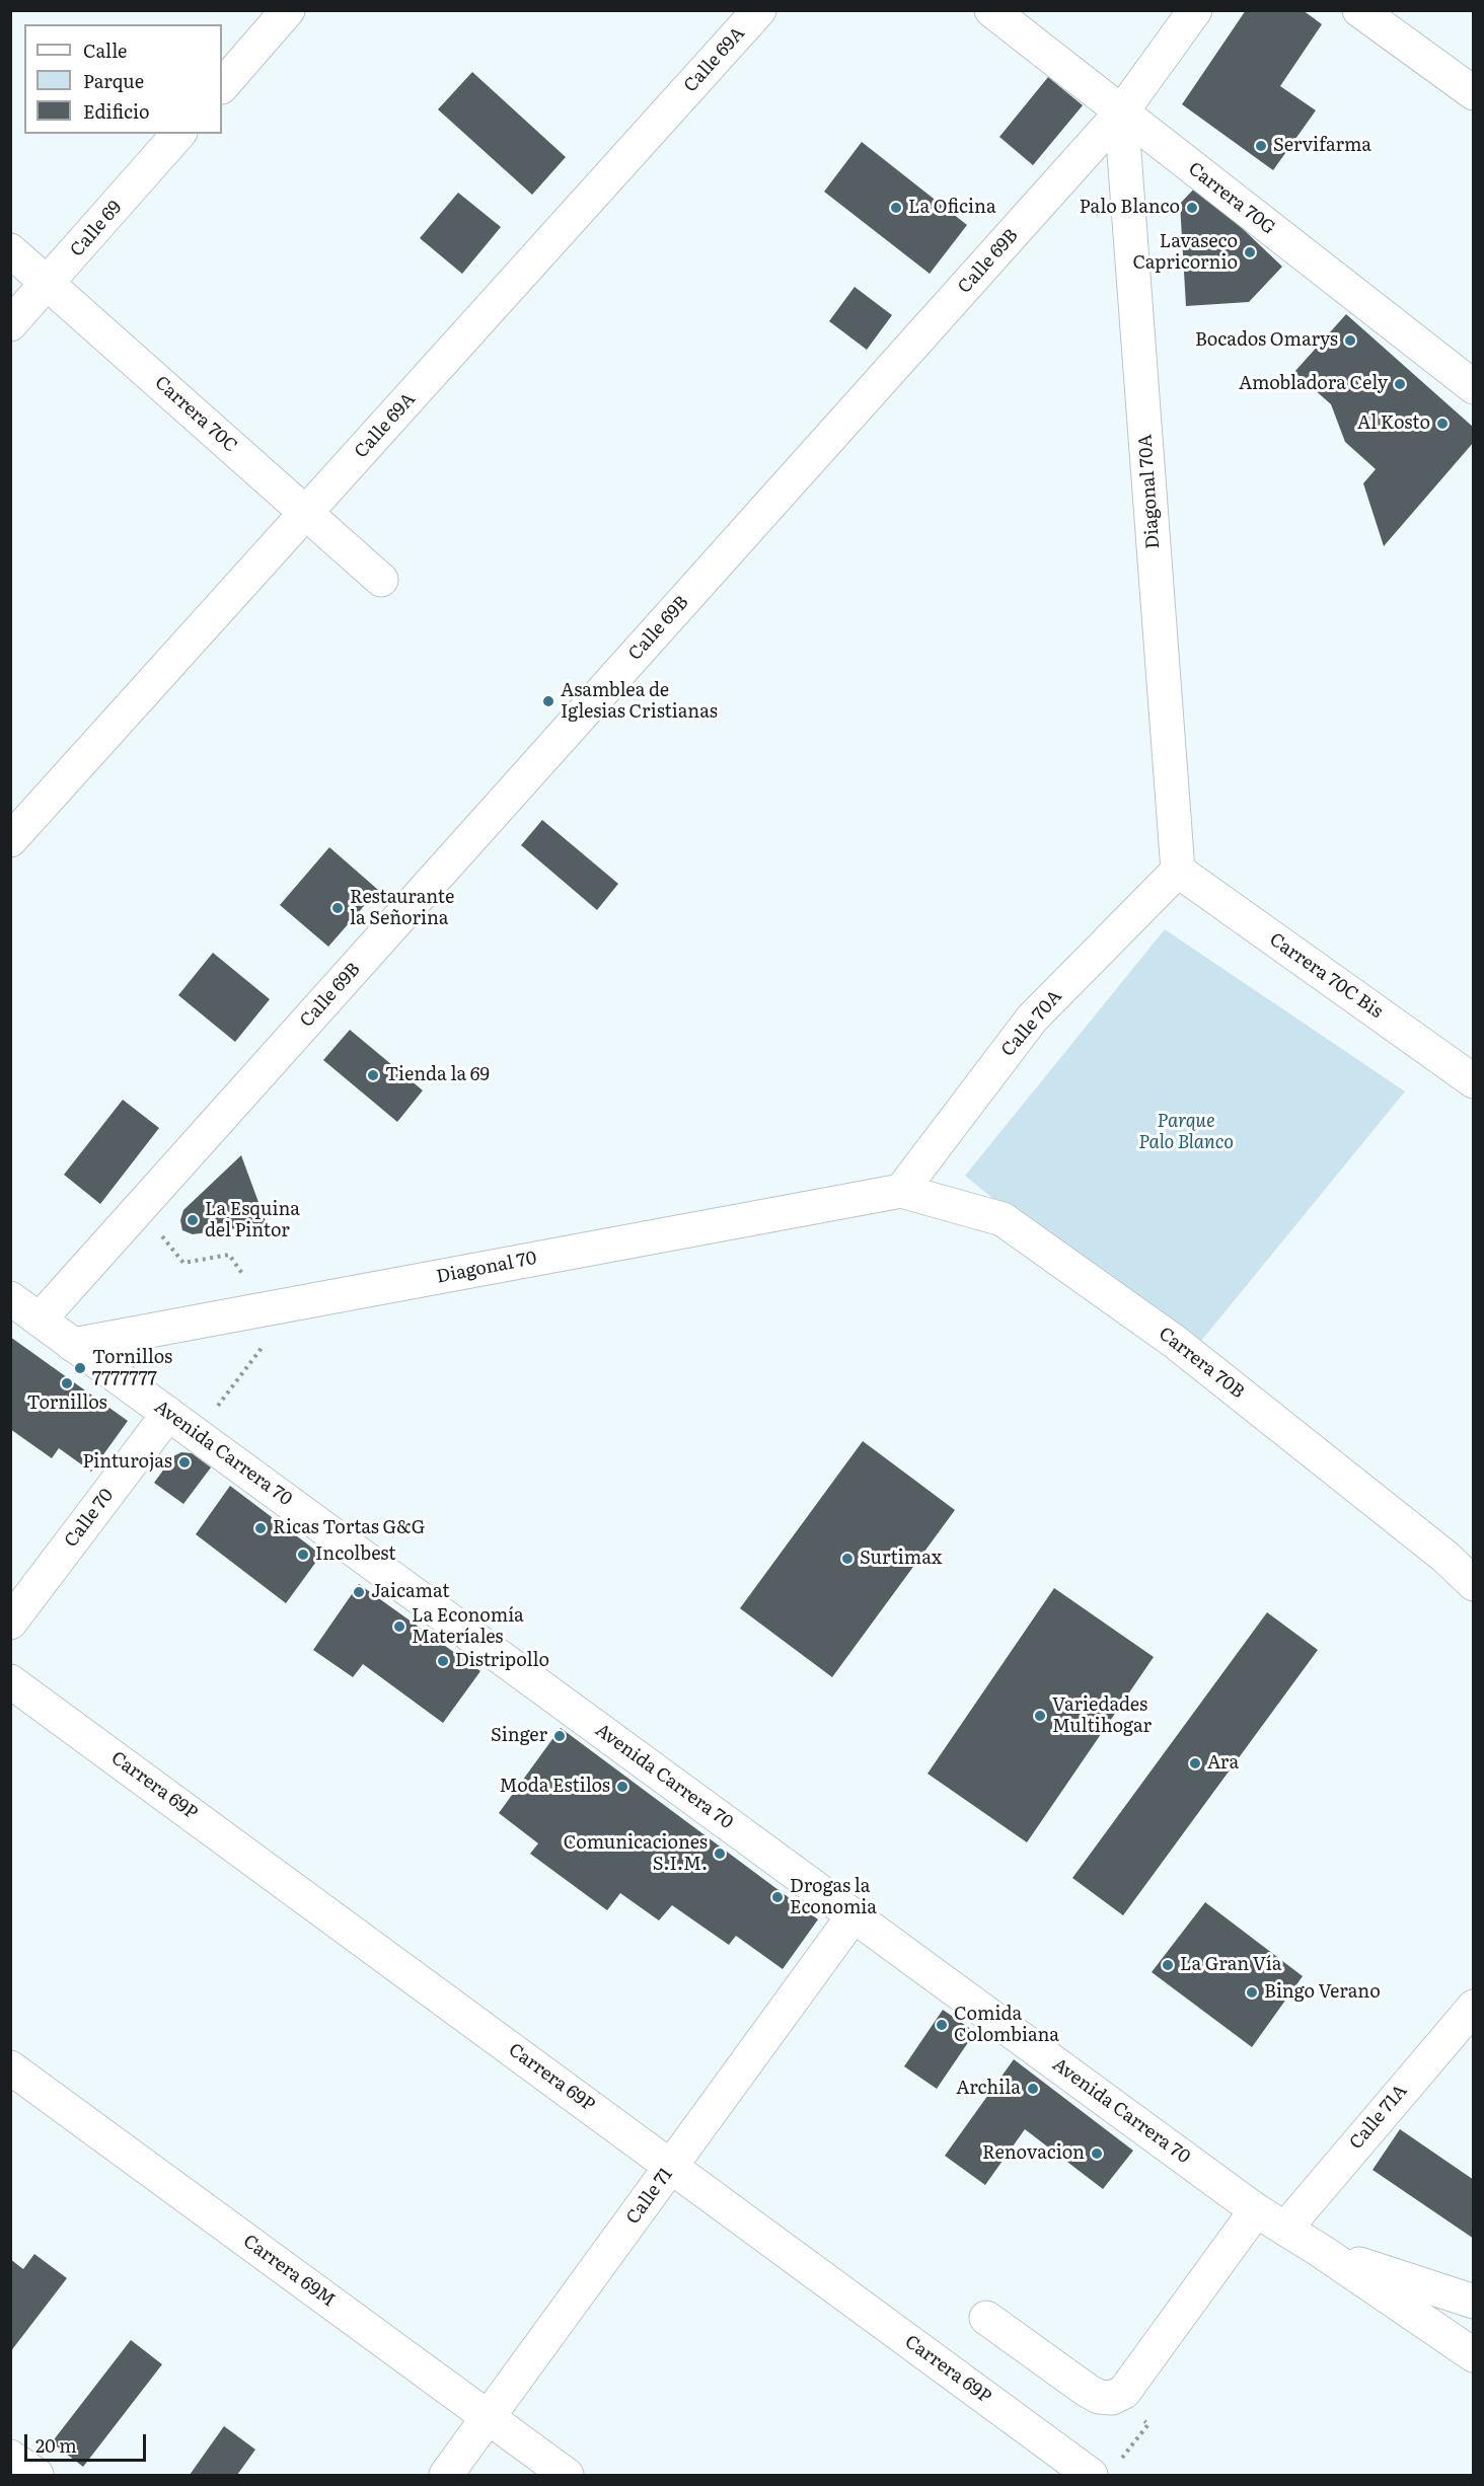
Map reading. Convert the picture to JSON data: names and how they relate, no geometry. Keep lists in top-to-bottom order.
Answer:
{
  "streets": {
    "street": [
      "Calle 69A",
      "Carrera 70G",
      "Calle 69",
      "Calle 69B",
      "Carrera 70C",
      "Diagonal 70A",
      "Carrera 70C Bis",
      "Calle 70A",
      "Diagonal 70",
      "Carrera 70B",
      "Avenida Carrera 70",
      "Calle 70",
      "Carrera 69P",
      "Calle 71A",
      "Calle 71",
      "Carrera 69M"
    ]
  },
  "crossings": [
    ["Calle 69A", "Carrera 70C"],
    ["Carrera 70G", "Calle 69B"],
    ["Carrera 70G", "Diagonal 70A"],
    ["Calle 69", "Carrera 70C"],
    ["Calle 69B", "Diagonal 70A"],
    ["Calle 69B", "Avenida Carrera 70"],
    ["Diagonal 70A", "Carrera 70C Bis"],
    ["Diagonal 70A", "Calle 70A"],
    ["Carrera 70C Bis", "Calle 70A"],
    ["Calle 70A", "Diagonal 70"],
    ["Calle 70A", "Carrera 70B"],
    ["Diagonal 70", "Carrera 70B"],
    ["Diagonal 70", "Avenida Carrera 70"],
    ["Avenida Carrera 70", "Calle 70"],
    ["Avenida Carrera 70", "Calle 71A"],
    ["Avenida Carrera 70", "Calle 71"],
    ["Carrera 69P", "Calle 71"],
    ["Calle 71", "Carrera 69M"]
  ],
  "parks": ["Parque Palo Blanco"],
  "places": [
    "Servifarma",
    "La Oficina",
    "Palo Blanco",
    "Lavaseco Capricornio",
    "Bocados Omarys",
    "Amobladora Cely",
    "Al Kosto",
    "Asamblea de Iglesias Cristianas",
    "Restaurante la Señorina",
    "Tienda la 69",
    "La Esquina del Pintor",
    "Tornillos 7777777",
    "Tornillos",
    "Pinturojas",
    "Ricas Tortas G&G",
    "Incolbest",
    "Surtimax",
    "Jaicamat",
    "La Economía Materíales",
    "Distripollo",
    "Variedades Multihogar",
    "Singer",
    "Ara",
    "Moda Estilos",
    "Comunicaciones S.I.M.",
    "Drogas la Economia",
    "La Gran Vía",
    "Bingo Verano",
    "Comida Colombiana",
    "Archila",
    "Renovacion"
  ],
  "legend": ["Calle", "Parque", "Edificio"],
  "scale_bar": "20 m"
}
